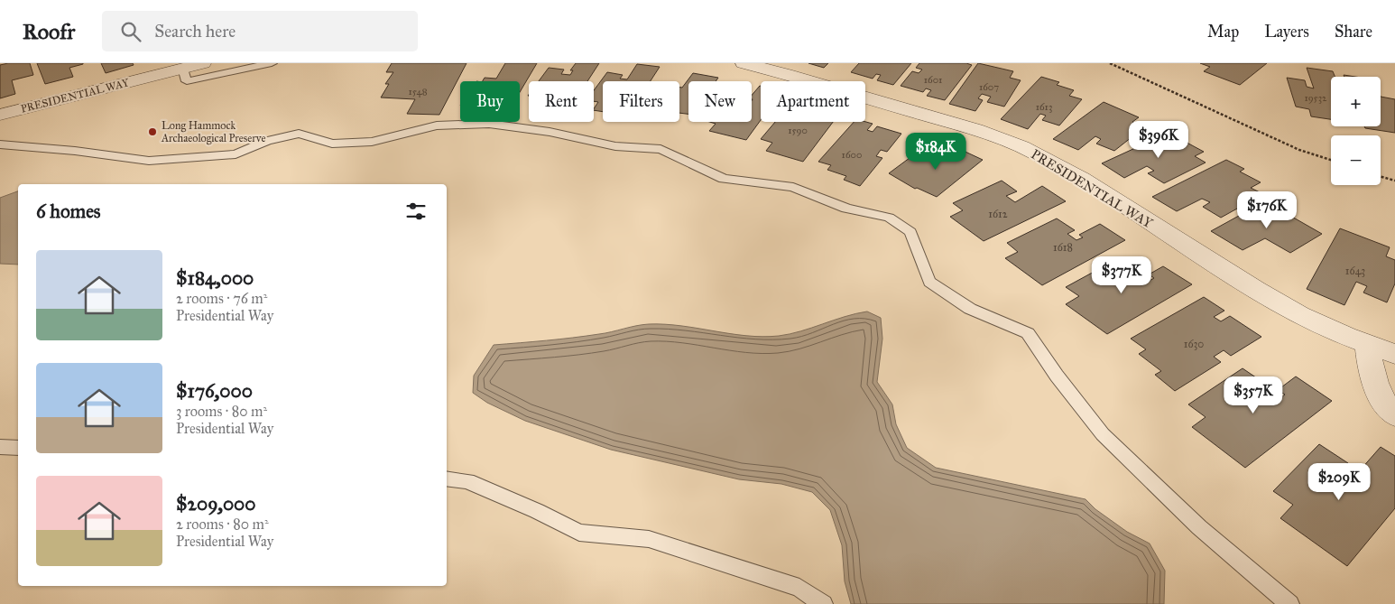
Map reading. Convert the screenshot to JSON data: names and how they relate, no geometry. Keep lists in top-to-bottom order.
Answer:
{
  "streets": {
    "street": ["PRESIDENTIAL WAY"]
  },
  "places": ["Long Hammock Archaeological Preserve"],
  "house_numbers": [
    "1601",
    "1607",
    "1548",
    "19532",
    "1613",
    "1590",
    "1600",
    "1612",
    "1618",
    "1643",
    "1630"
  ],
  "page": {
    "header": "Roofr",
    "search": "Search here",
    "nav": ["Map", "Layers", "Share"],
    "map_buttons": ["+", "−"],
    "chip": [
      "Buy",
      "Rent",
      "Filters",
      "New",
      "Apartment"
    ],
    "price": [
      "$396K",
      "$184K",
      "$176K",
      "$377K",
      "$357K",
      "$209K"
    ],
    "heading": "6 homes",
    "list": [
      {
        "name": "$184,000",
        "note": "2 rooms · 76 m² · Presidential Way"
      },
      {
        "name": "$176,000",
        "note": "3 rooms · 80 m² · Presidential Way"
      },
      {
        "name": "$209,000",
        "note": "2 rooms · 80 m² · Presidential Way"
      }
    ]
  }
}
